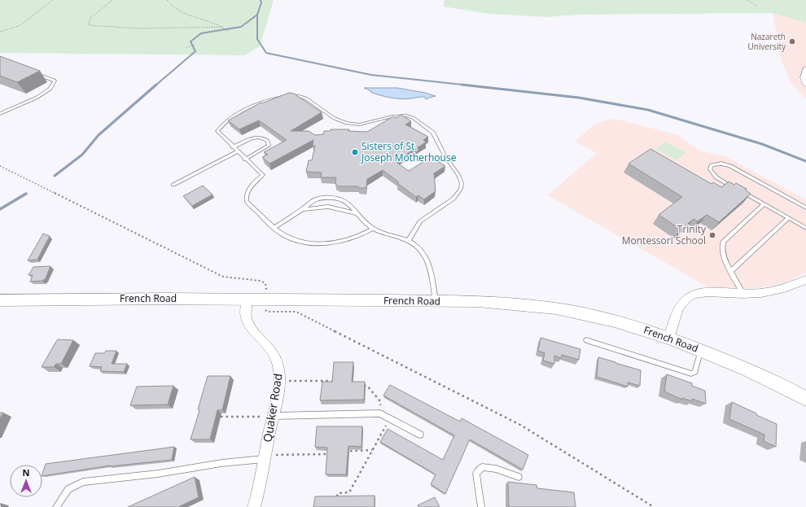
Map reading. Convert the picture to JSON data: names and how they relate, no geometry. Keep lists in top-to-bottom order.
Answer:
{
  "streets": {
    "street": ["French Road", "Quaker Road"]
  },
  "crossings": [
    ["French Road", "Quaker Road"]
  ],
  "places": ["Nazareth University", "Sisters of St. Joseph Motherhouse", "Trinity Montessori School"],
  "north": "top"
}
